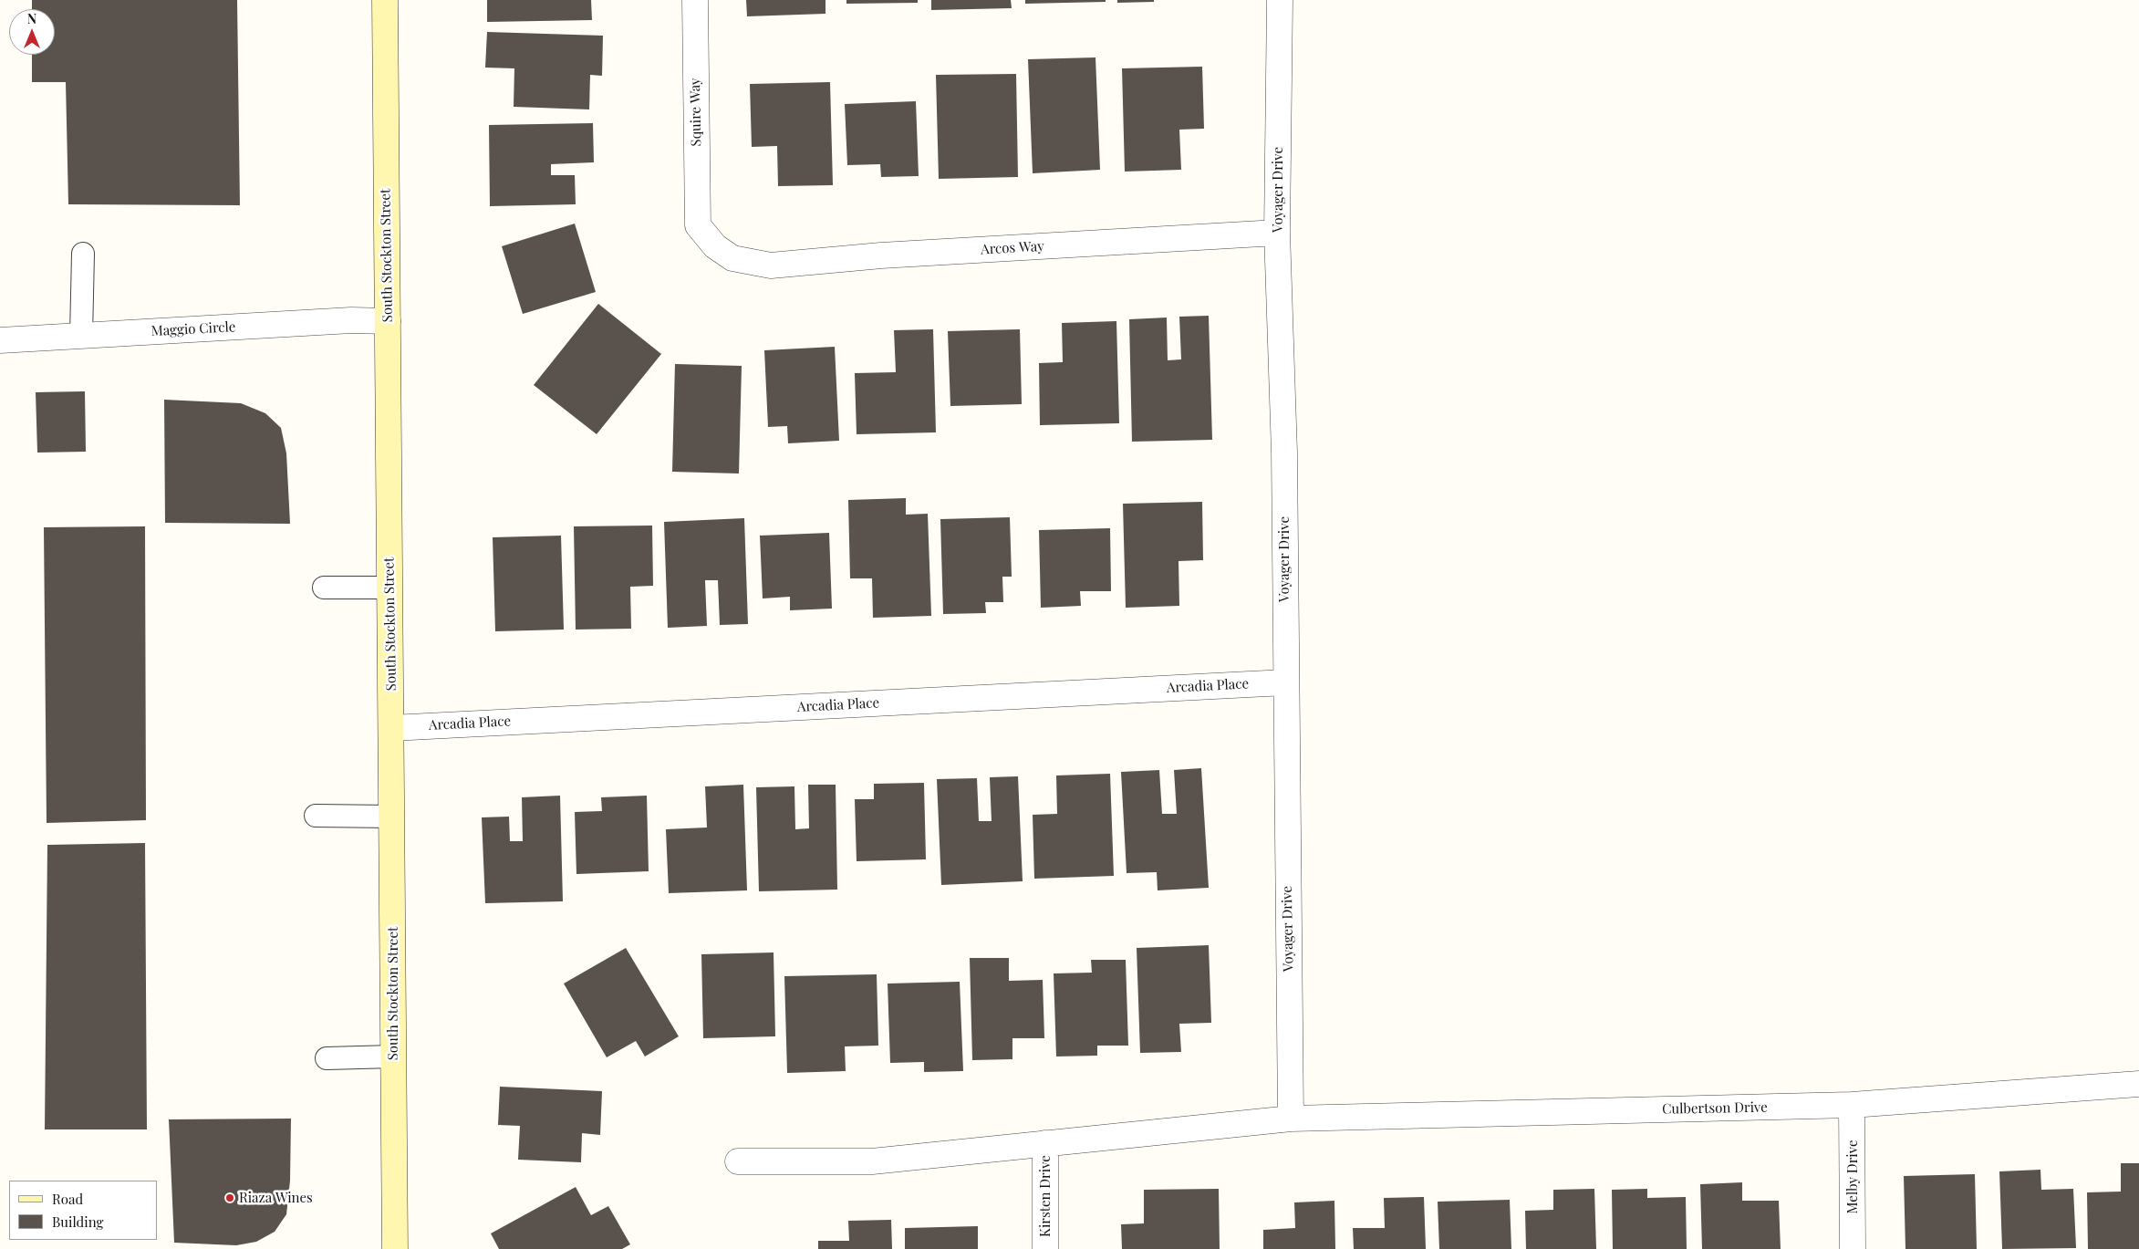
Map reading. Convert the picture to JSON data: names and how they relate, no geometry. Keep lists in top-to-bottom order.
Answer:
{
  "streets": {
    "street": [
      "Squire Way",
      "Voyager Drive",
      "Arcos Way",
      "South Stockton Street",
      "Maggio Circle",
      "Arcadia Place",
      "Culbertson Drive",
      "Melby Drive",
      "Kirsten Drive"
    ]
  },
  "crossings": [
    ["Squire Way", "Arcos Way"],
    ["Voyager Drive", "Arcos Way"],
    ["Voyager Drive", "Arcadia Place"],
    ["Voyager Drive", "Culbertson Drive"],
    ["South Stockton Street", "Maggio Circle"],
    ["South Stockton Street", "Arcadia Place"],
    ["Culbertson Drive", "Melby Drive"],
    ["Culbertson Drive", "Kirsten Drive"]
  ],
  "places": ["Riaza Wines"],
  "legend": ["Road", "Building"],
  "north": "top"
}
